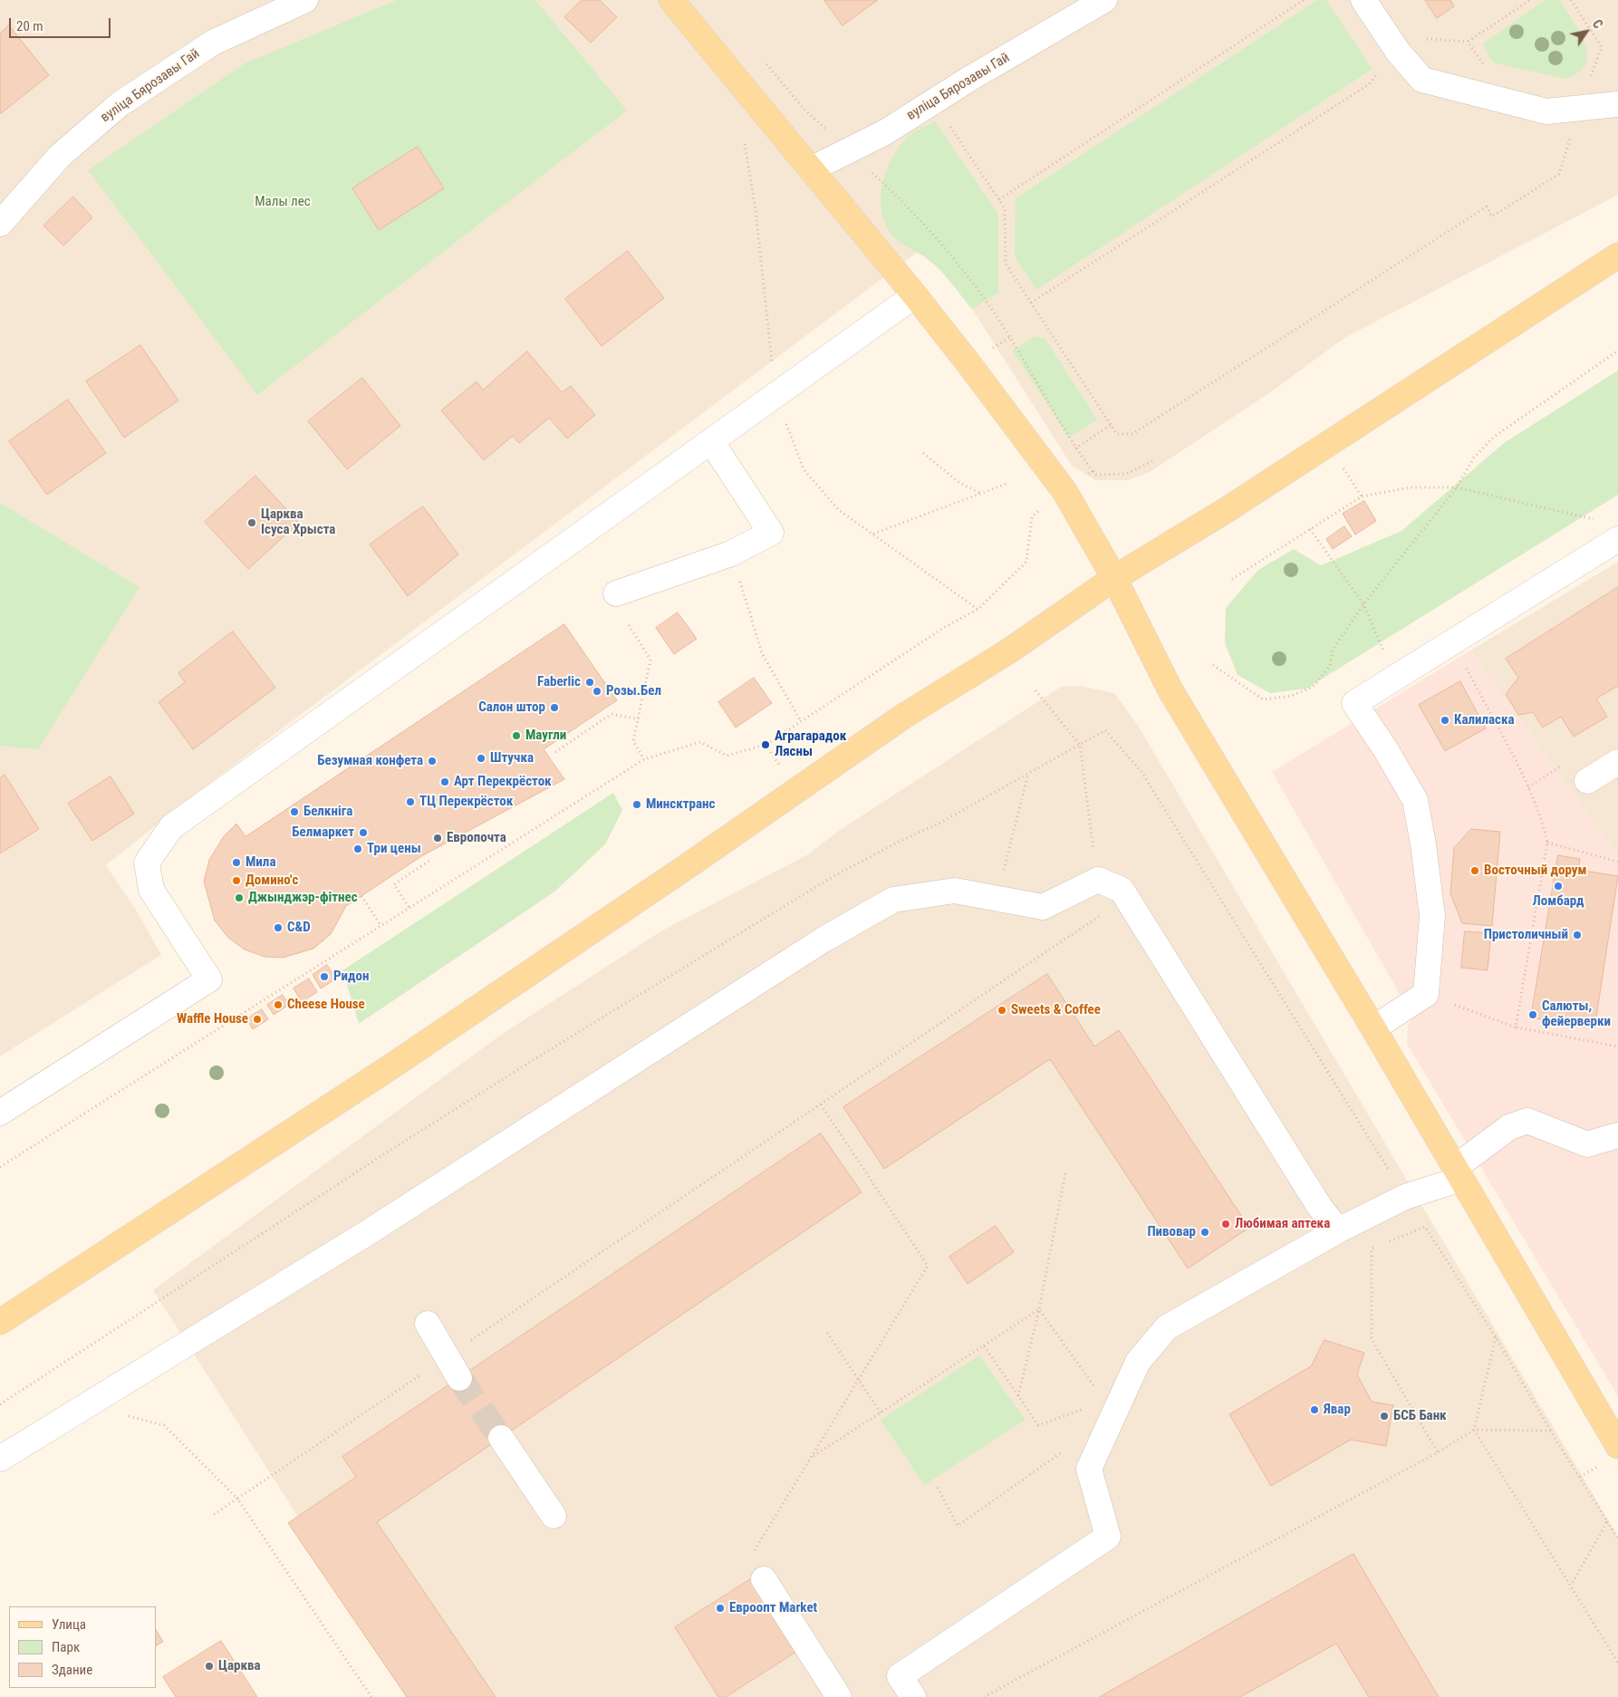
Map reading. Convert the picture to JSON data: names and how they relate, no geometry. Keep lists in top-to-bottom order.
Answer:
{
  "streets": {
    "street": ["вуліца Бярозавы Гай"]
  },
  "parks": ["Малы лес"],
  "places": [
    "Царква Ісуса Хрыста",
    "Faberlic",
    "Розы.Бел",
    "Салон штор",
    "Калиласка",
    "Маугли",
    "Аграгарадок Лясны",
    "Штучка",
    "Безумная конфета",
    "Арт Перекрёсток",
    "ТЦ Перекрёсток",
    "Минсктранс",
    "Белкніга",
    "Белмаркет",
    "Европочта",
    "Три цены",
    "Мила",
    "Восточный дорум",
    "Домино'c",
    "Ломбард",
    "Джынджэр-фітнес",
    "C&D",
    "Пристоличный",
    "Ридон",
    "Cheese House",
    "Sweets & Coffee",
    "Салюты, фейерверки",
    "Waffle House",
    "Любимая аптека",
    "Пивовар",
    "Явар",
    "БСБ Банк",
    "Евроопт Market",
    "Царква"
  ],
  "legend": ["Улица", "Парк", "Здание"],
  "scale_bar": "20 m",
  "north": "top right"
}
